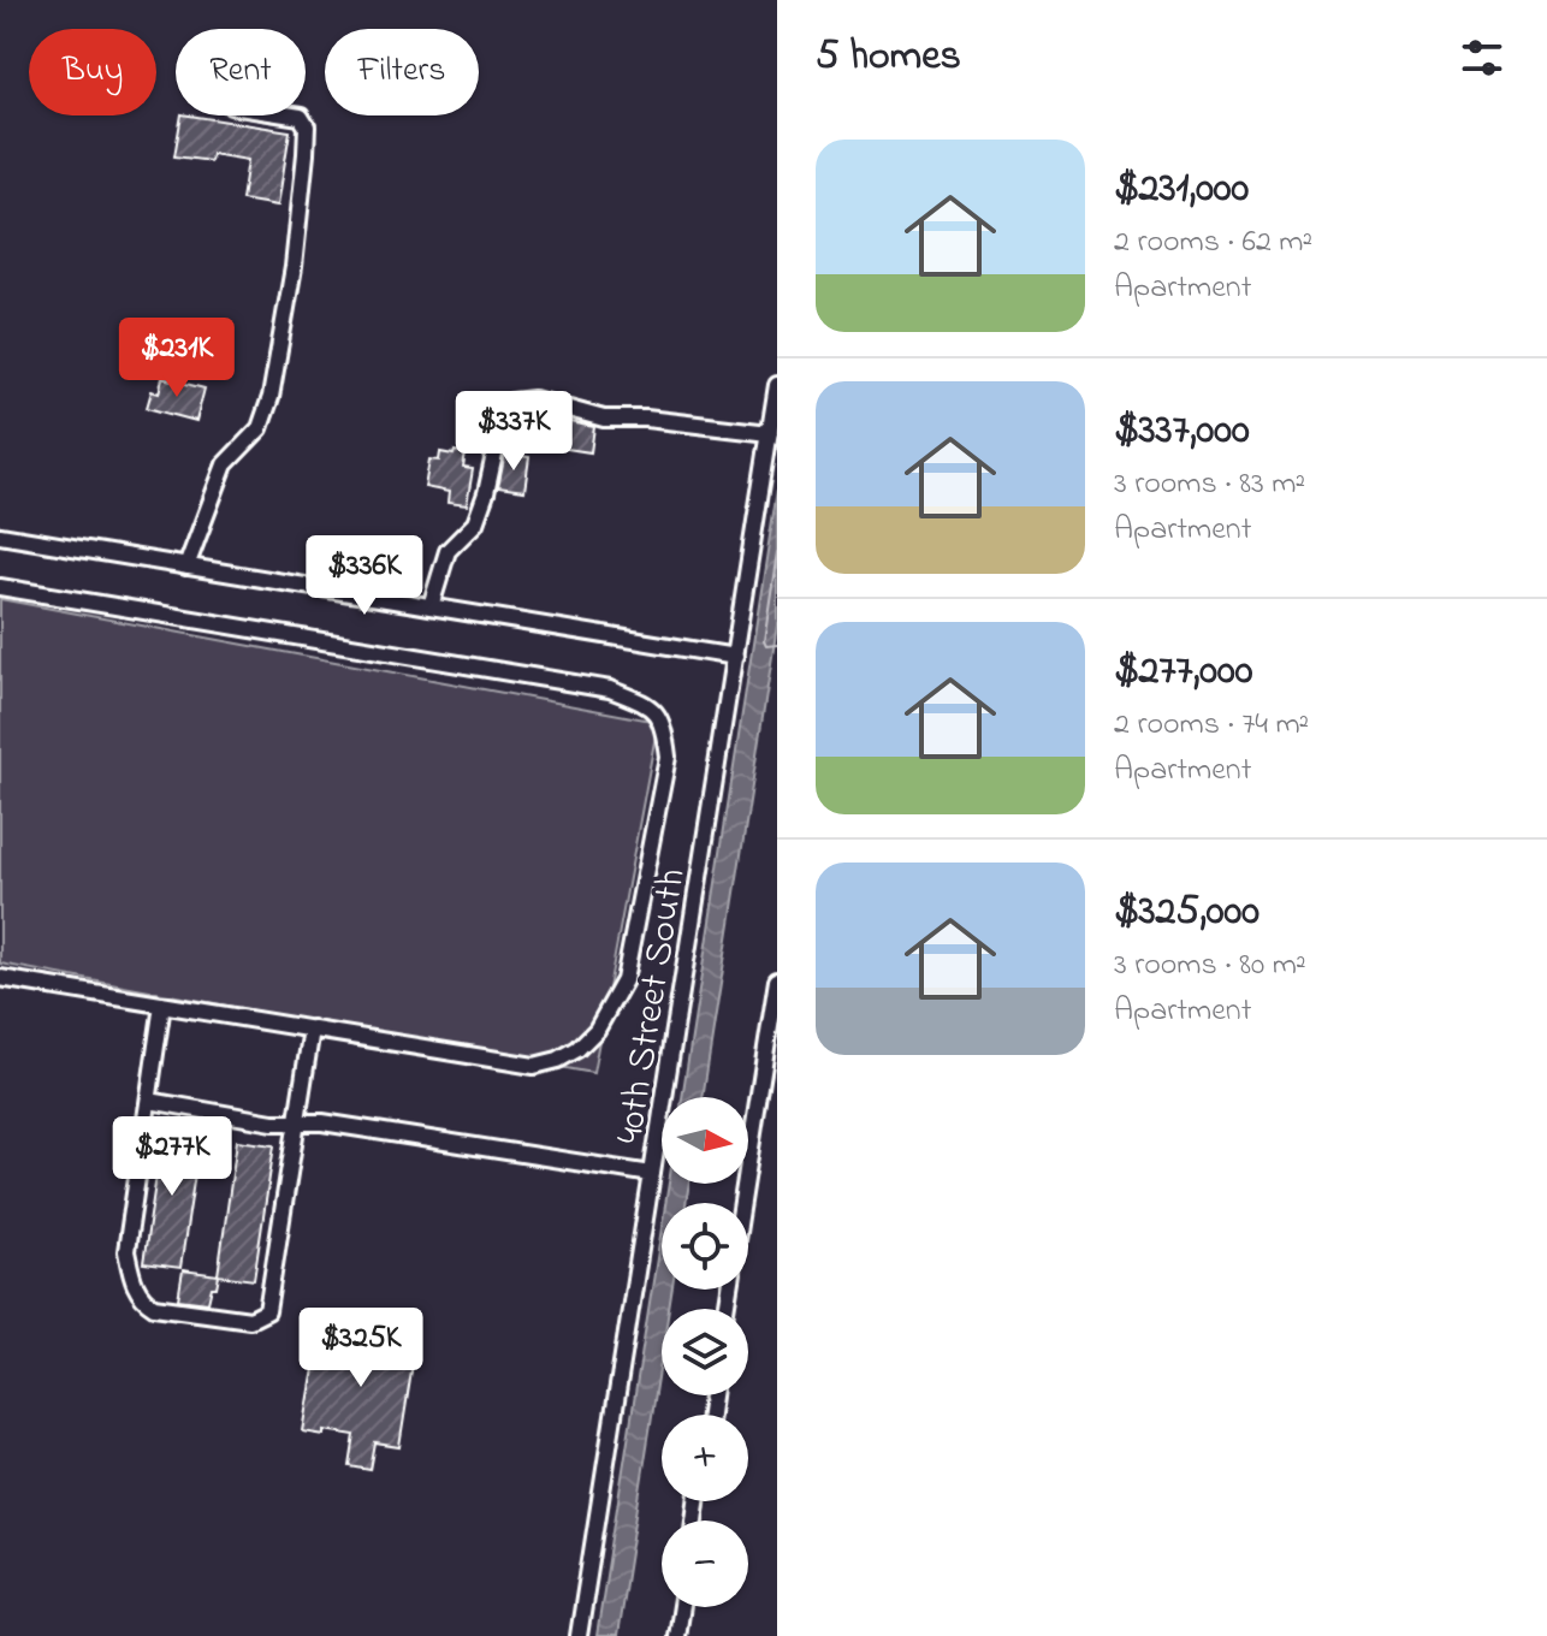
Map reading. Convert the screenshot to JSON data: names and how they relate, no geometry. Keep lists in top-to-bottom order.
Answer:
{
  "streets": {
    "street": ["40th Street South"]
  },
  "north": "right",
  "page": {
    "heading": "5 homes",
    "chip": ["Buy", "Rent", "Filters"],
    "list": [
      {
        "name": "$231,000",
        "note": "2 rooms · 62 m² · Apartment"
      },
      {
        "name": "$337,000",
        "note": "3 rooms · 83 m² · Apartment"
      },
      {
        "name": "$277,000",
        "note": "2 rooms · 74 m² · Apartment"
      },
      {
        "name": "$325,000",
        "note": "3 rooms · 80 m² · Apartment"
      }
    ],
    "price": [
      "$231K",
      "$337K",
      "$336K",
      "$277K",
      "$325K"
    ],
    "map_buttons": ["+", "−"]
  }
}
